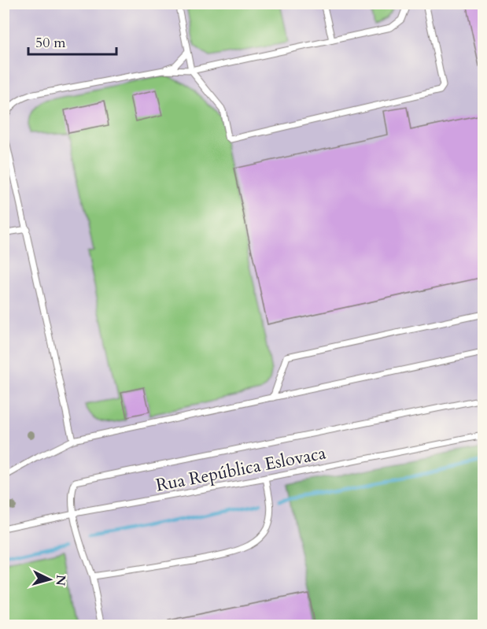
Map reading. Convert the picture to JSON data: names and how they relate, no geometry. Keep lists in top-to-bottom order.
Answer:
{
  "streets": {
    "lane": ["Rua República Eslovaca"]
  },
  "scale_bar": "50 m",
  "north": "right"
}
